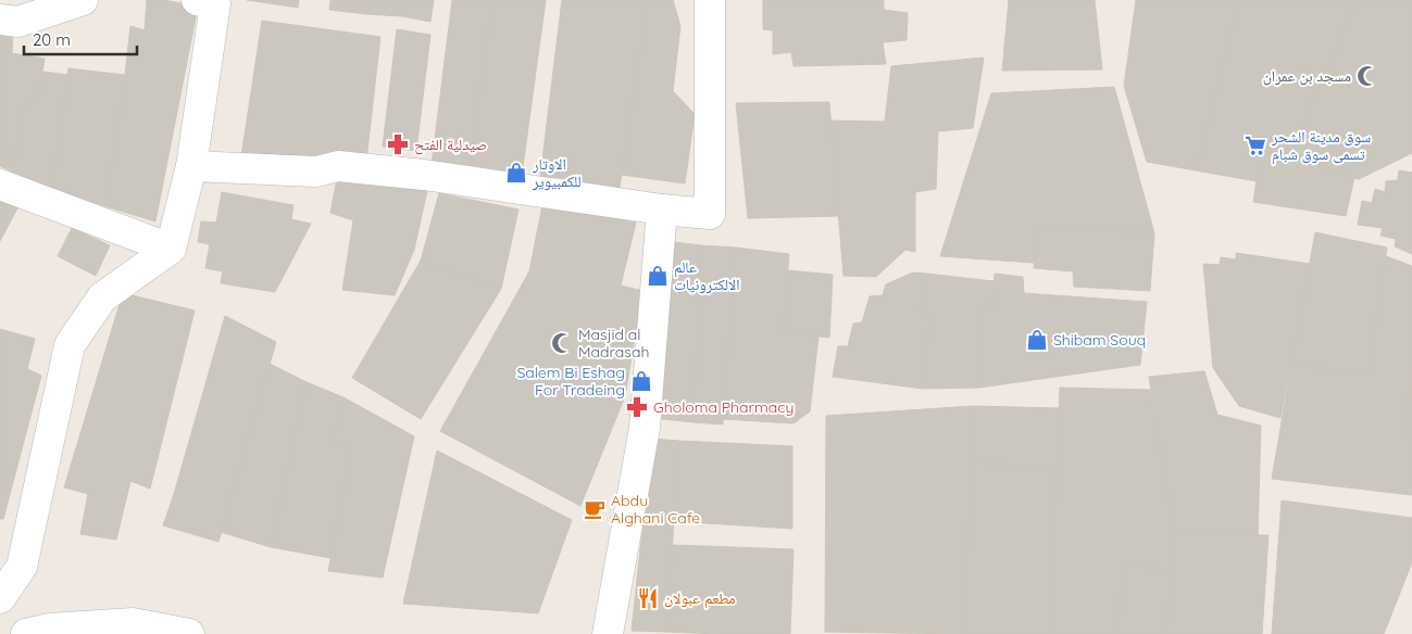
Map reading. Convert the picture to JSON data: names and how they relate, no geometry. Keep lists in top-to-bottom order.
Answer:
{
  "places": {
    "mosque": ["مسجد بن عمران", "Masjid al Madrasah"],
    "pharmacy": ["صيدلية الفتح", "Gholoma Pharmacy"],
    "supermarket": ["سوق مدينة الشحر تسمى سوق شبام"],
    "shop": [
      "الاوتار للكمبيوير",
      "عالم الالكترونيات",
      "Shibam Souq",
      "Salem Bi Eshag For Tradeing"
    ],
    "cafe": ["Abdu Alghani Cafe"],
    "restaurant": ["مطعم عبولان"]
  },
  "scale_bar": "20 m"
}
